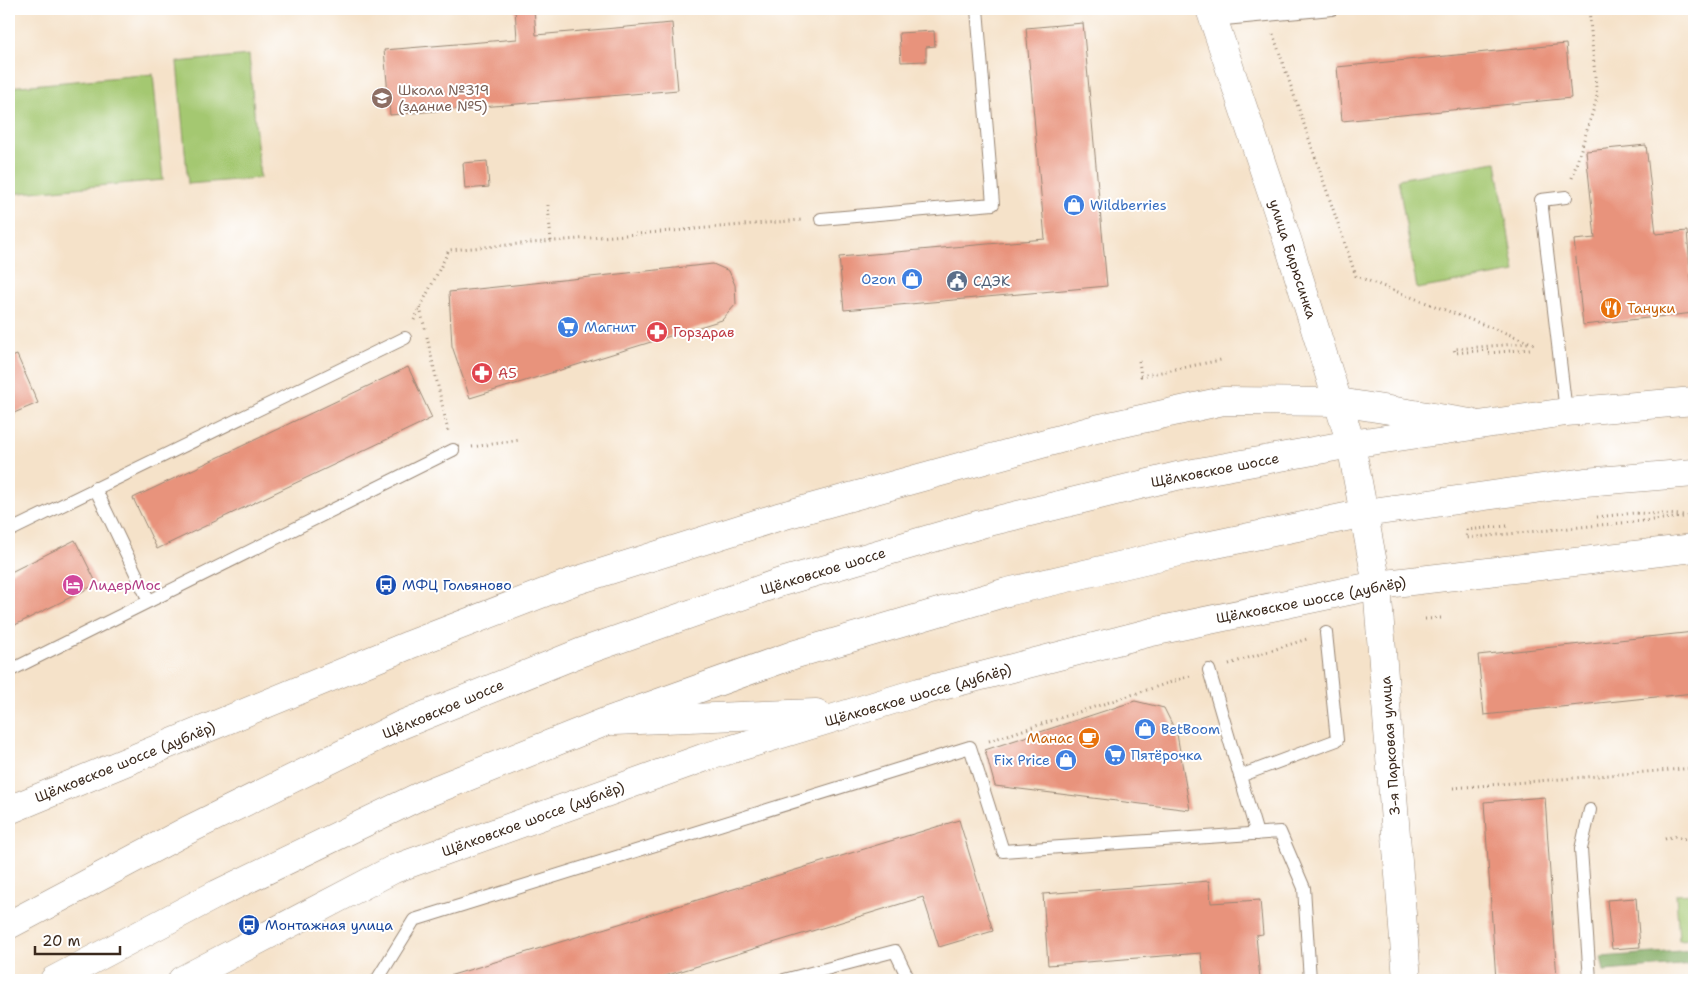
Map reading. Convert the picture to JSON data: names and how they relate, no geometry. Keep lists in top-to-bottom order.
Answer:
{
  "streets": {
    "main road": [
      "улица Бирюсинка",
      "Щёлковское шоссе",
      "Щёлковское шоссе (дублёр)",
      "3-я Парковая улица"
    ]
  },
  "crossings": [
    ["улица Бирюсинка", "Щёлковское шоссе"],
    ["улица Бирюсинка", "Щёлковское шоссе (дублёр)"],
    ["улица Бирюсинка", "3-я Парковая улица"],
    ["Щёлковское шоссе", "Щёлковское шоссе (дублёр)"],
    ["Щёлковское шоссе (дублёр)", "3-я Парковая улица"]
  ],
  "places": {
    "school or university": ["Школа №319 (здание №5)"],
    "shop": [
      "Wildberries",
      "Ozon",
      "BetBoom",
      "Fix Price"
    ],
    "public building": ["СДЭК"],
    "restaurant": ["Тануки"],
    "supermarket": ["Магнит", "Пятёрочка"],
    "pharmacy": ["Горздрав", "А5"],
    "hotel": ["ЛидерМос"],
    "bus stop": ["МФЦ Гольяново", "Монтажная улица"],
    "cafe": ["Манас"]
  },
  "scale_bar": "20 m"
}
